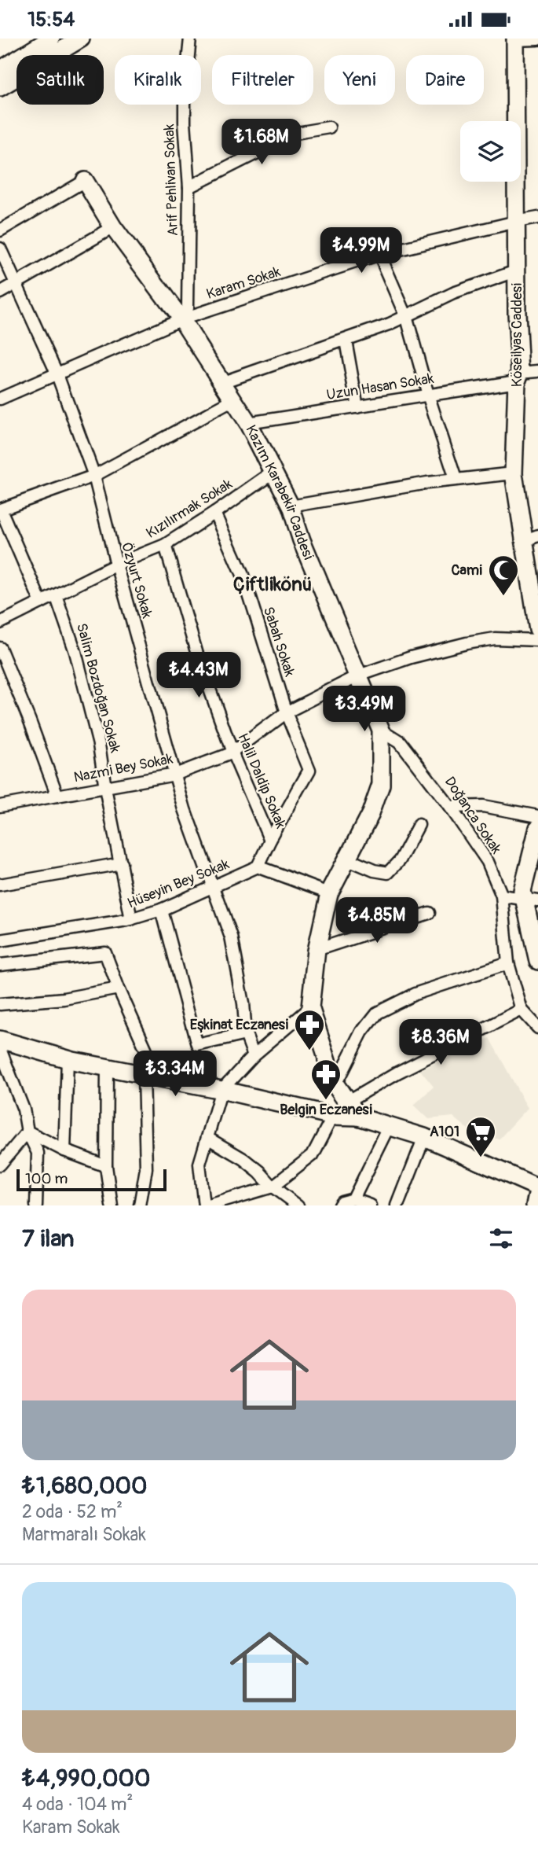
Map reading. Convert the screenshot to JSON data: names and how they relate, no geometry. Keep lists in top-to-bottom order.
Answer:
{
  "streets": {
    "street": [
      "Arif Pehlivan Sokak",
      "Karam Sokak",
      "Köseilyas Caddesi",
      "Uzun Hasan Sokak",
      "Kazım Karabekir Caddesi",
      "Kızılırmak Sokak",
      "Özyurt Sokak",
      "Sabah Sokak",
      "Salim Bozdoğan Sokak",
      "Nazmi Bey Sokak",
      "Halil Daldip Sokak",
      "Doğanca Sokak",
      "Hüseyin Bey Sokak"
    ]
  },
  "crossings": [
    ["Arif Pehlivan Sokak", "Karam Sokak"],
    ["Arif Pehlivan Sokak", "Kazım Karabekir Caddesi"],
    ["Karam Sokak", "Köseilyas Caddesi"],
    ["Karam Sokak", "Kazım Karabekir Caddesi"],
    ["Karam Sokak", "Özyurt Sokak"],
    ["Köseilyas Caddesi", "Uzun Hasan Sokak"],
    ["Uzun Hasan Sokak", "Kazım Karabekir Caddesi"],
    ["Kazım Karabekir Caddesi", "Kızılırmak Sokak"],
    ["Kazım Karabekir Caddesi", "Nazmi Bey Sokak"],
    ["Kazım Karabekir Caddesi", "Doğanca Sokak"],
    ["Kızılırmak Sokak", "Özyurt Sokak"],
    ["Kızılırmak Sokak", "Sabah Sokak"],
    ["Kızılırmak Sokak", "Salim Bozdoğan Sokak"],
    ["Kızılırmak Sokak", "Halil Daldip Sokak"],
    ["Özyurt Sokak", "Nazmi Bey Sokak"],
    ["Özyurt Sokak", "Hüseyin Bey Sokak"],
    ["Sabah Sokak", "Nazmi Bey Sokak"],
    ["Sabah Sokak", "Halil Daldip Sokak"],
    ["Sabah Sokak", "Hüseyin Bey Sokak"],
    ["Salim Bozdoğan Sokak", "Nazmi Bey Sokak"],
    ["Salim Bozdoğan Sokak", "Hüseyin Bey Sokak"],
    ["Nazmi Bey Sokak", "Halil Daldip Sokak"]
  ],
  "districts": ["Çiftlikönü"],
  "places": {
    "mosque": ["Cami"],
    "pharmacy": ["Eşkinat Eczanesi", "Belgin Eczanesi"],
    "supermarket": ["A101"]
  },
  "scale_bar": "100 m",
  "page": {
    "status": "15:54",
    "chip": [
      "Satılık",
      "Kiralık",
      "Filtreler",
      "Yeni",
      "Daire"
    ],
    "price": [
      "₺1.68M",
      "₺4.99M",
      "₺4.43M",
      "₺3.49M",
      "₺4.85M",
      "₺8.36M",
      "₺3.34M"
    ],
    "scale": "100 m",
    "heading": "7 ilan",
    "list": [
      {
        "name": "₺1,680,000",
        "note": "2 oda · 52 m² · Marmaralı Sokak"
      },
      {
        "name": "₺4,990,000",
        "note": "4 oda · 104 m² · Karam Sokak"
      }
    ]
  }
}
